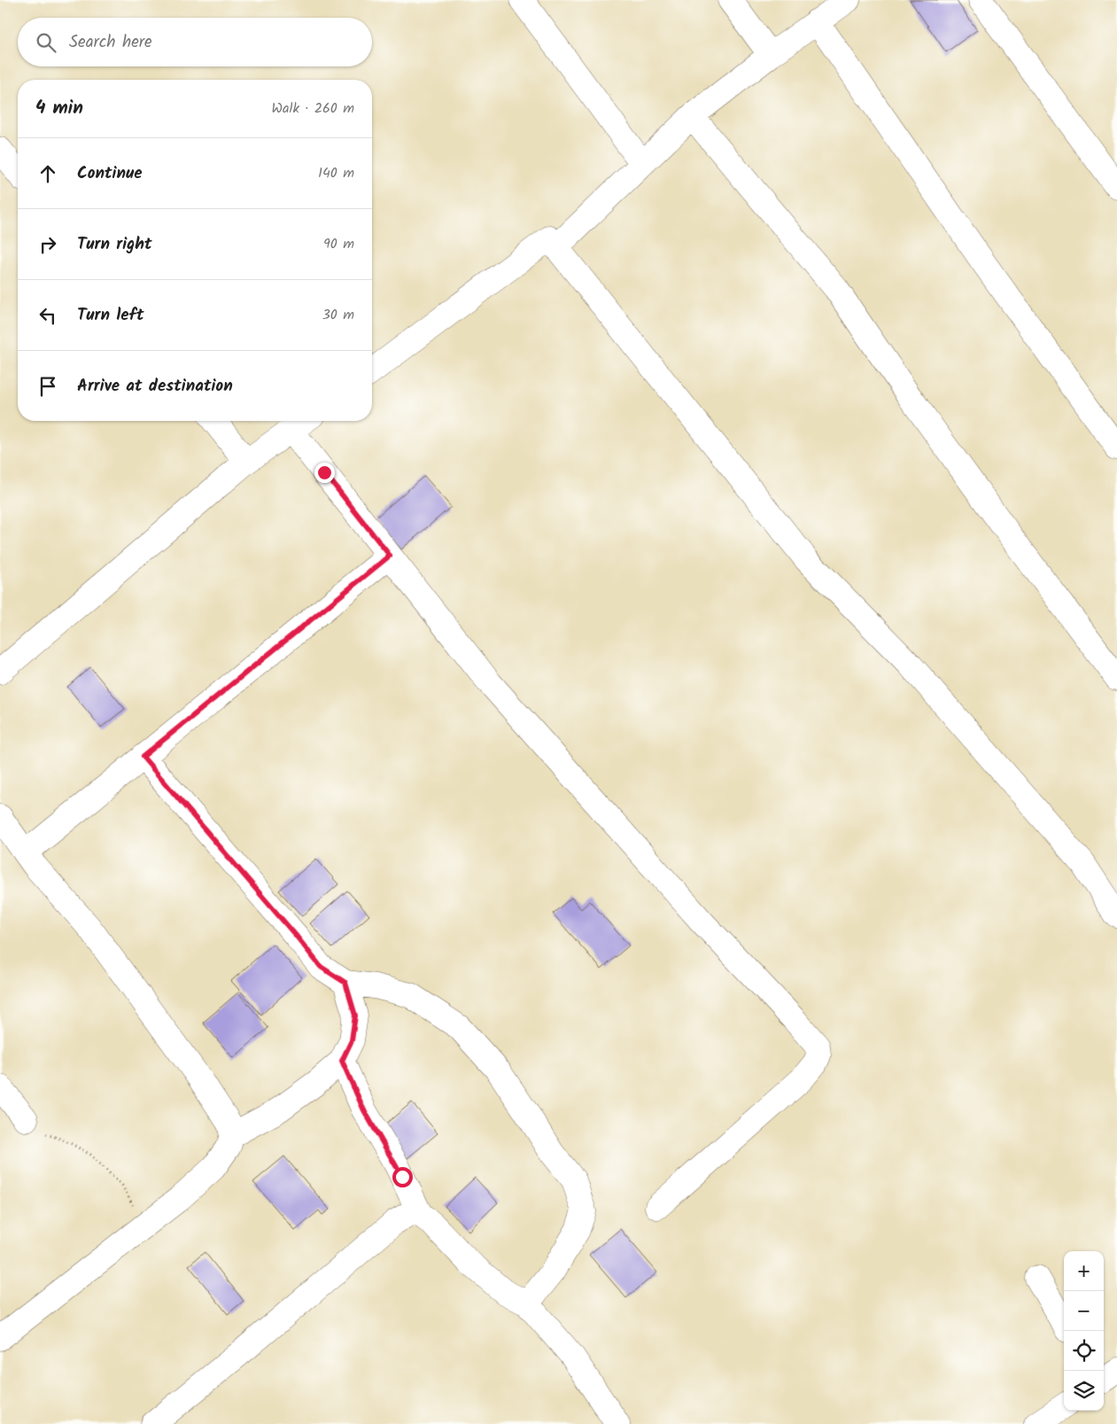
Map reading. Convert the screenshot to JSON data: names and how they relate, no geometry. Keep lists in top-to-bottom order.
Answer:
{
  "page": {
    "search": "Search here",
    "heading": ["4 min", "Walk · 260 m"],
    "list": [
      ["Continue", "140 m"],
      ["Turn right", "90 m"],
      ["Turn left", "30 m"],
      "Arrive at destination"
    ],
    "map_buttons": ["+", "−"]
  }
}
